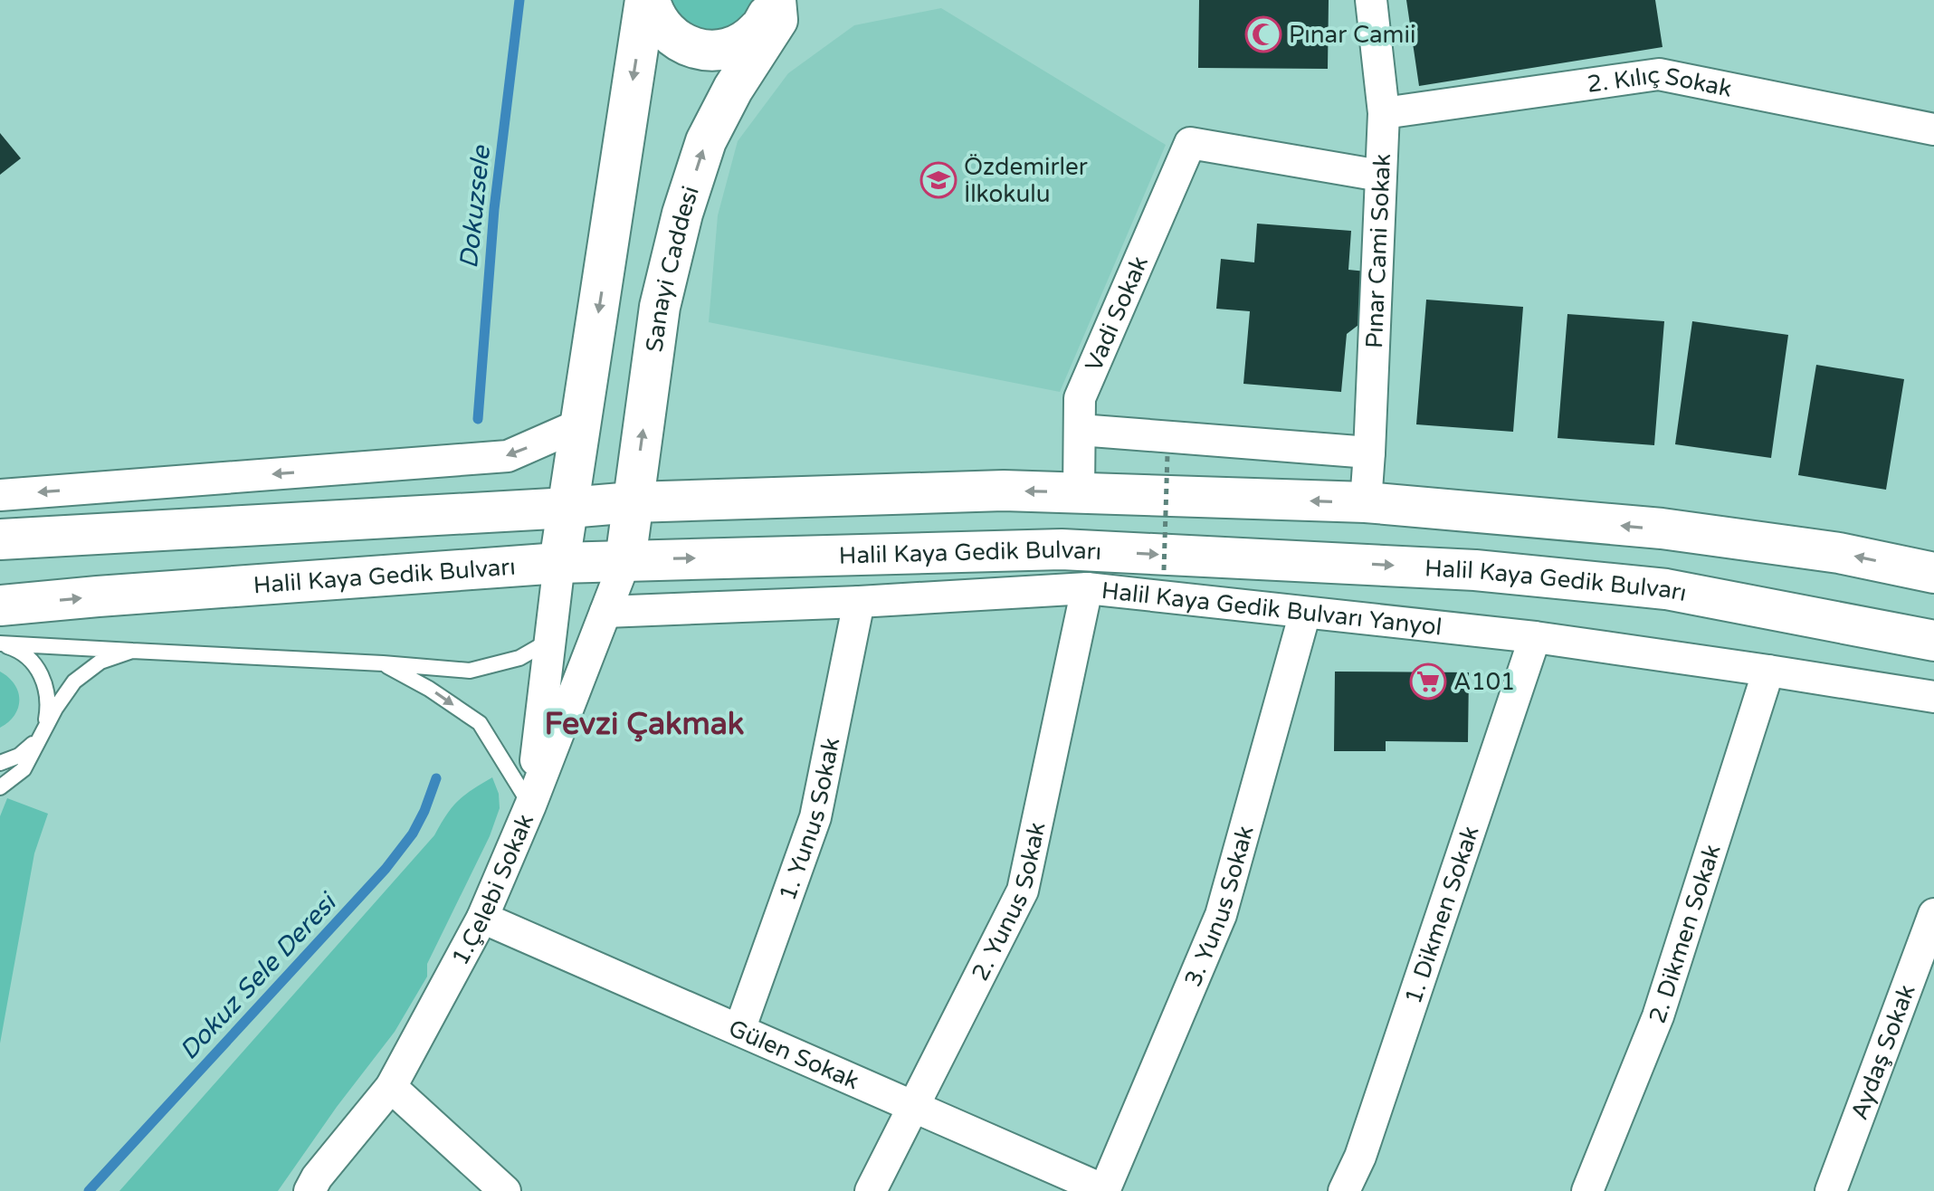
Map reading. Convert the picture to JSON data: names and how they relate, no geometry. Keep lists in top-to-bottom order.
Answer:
{
  "streets": {
    "main road": ["Sanayi Caddesi", "Halil Kaya Gedik Bulvarı"],
    "street": [
      "2. Kılıç Sokak",
      "Pınar Cami Sokak",
      "Vadi Sokak",
      "Halil Kaya Gedik Bulvarı Yanyol",
      "1. Yunus Sokak",
      "1.Çelebi Sokak",
      "2. Yunus Sokak",
      "3. Yunus Sokak",
      "1. Dikmen Sokak",
      "2. Dikmen Sokak",
      "Aydaş Sokak",
      "Gülen Sokak"
    ]
  },
  "crossings": [
    ["2. Kılıç Sokak", "Pınar Cami Sokak"],
    ["Pınar Cami Sokak", "Vadi Sokak"],
    ["Sanayi Caddesi", "Halil Kaya Gedik Bulvarı"],
    ["Sanayi Caddesi", "1.Çelebi Sokak"],
    ["Halil Kaya Gedik Bulvarı", "1.Çelebi Sokak"],
    ["Halil Kaya Gedik Bulvarı Yanyol", "1. Yunus Sokak"],
    ["Halil Kaya Gedik Bulvarı Yanyol", "1.Çelebi Sokak"],
    ["Halil Kaya Gedik Bulvarı Yanyol", "2. Yunus Sokak"],
    ["Halil Kaya Gedik Bulvarı Yanyol", "3. Yunus Sokak"],
    ["Halil Kaya Gedik Bulvarı Yanyol", "1. Dikmen Sokak"],
    ["Halil Kaya Gedik Bulvarı Yanyol", "2. Dikmen Sokak"],
    ["1. Yunus Sokak", "Gülen Sokak"],
    ["1.Çelebi Sokak", "Gülen Sokak"],
    ["2. Yunus Sokak", "Gülen Sokak"],
    ["3. Yunus Sokak", "Gülen Sokak"]
  ],
  "districts": ["Fevzi Çakmak"],
  "water": ["Dokuzsele", "Dokuz Sele Deresi"],
  "places": {
    "mosque": ["Pınar Camii"],
    "school or university": ["Özdemirler İlkokulu"],
    "supermarket": ["A101"]
  }
}
